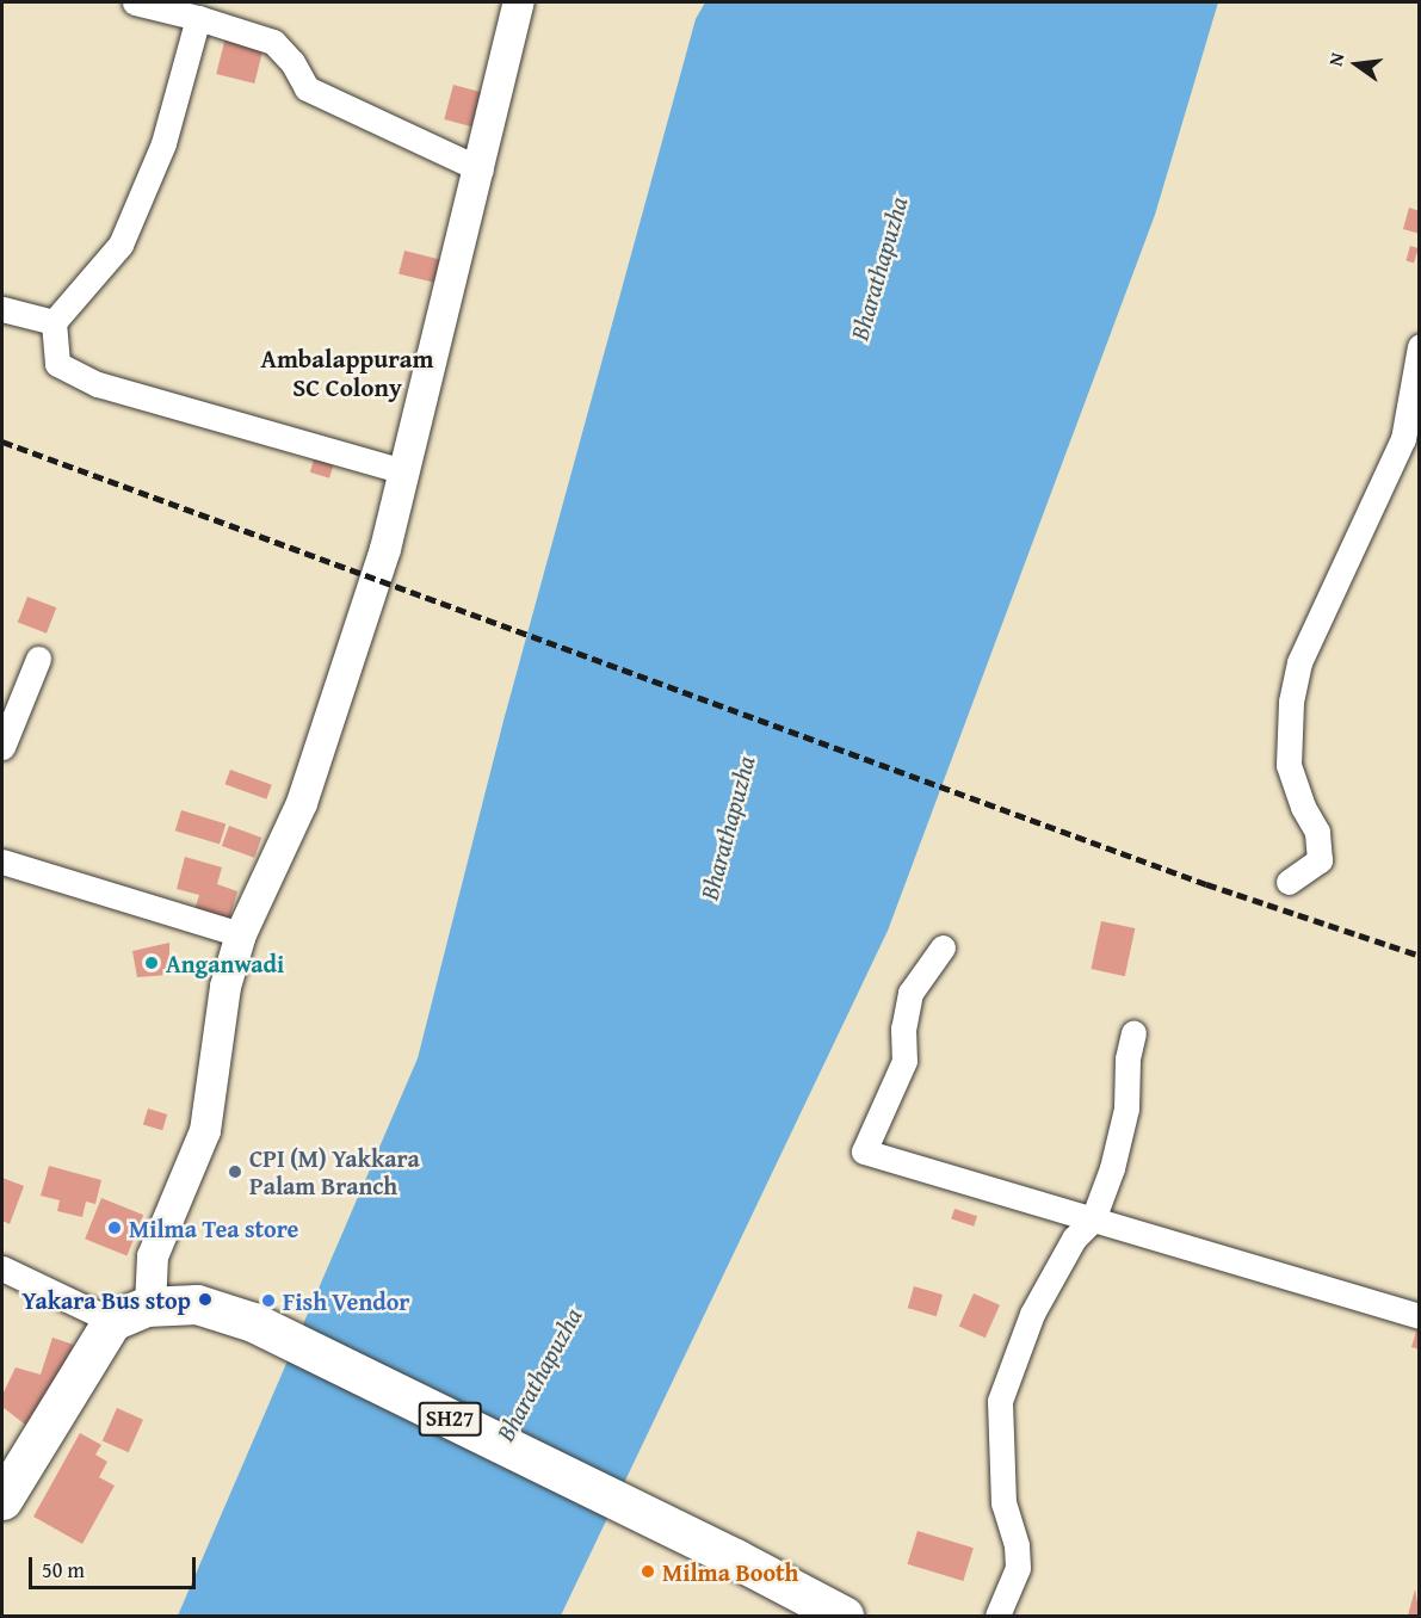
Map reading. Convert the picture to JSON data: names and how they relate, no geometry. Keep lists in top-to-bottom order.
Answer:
{
  "streets": {
    "main road": ["SH27"]
  },
  "districts": ["Ambalappuram SC Colony"],
  "water": ["Bharathapuzha"],
  "places": [
    "Anganwadi",
    "CPI (M) Yakkara Palam Branch",
    "Milma Tea store",
    "Yakara Bus stop",
    "Fish Vendor",
    "Milma Booth"
  ],
  "scale_bar": "50 m",
  "north": "left"
}
